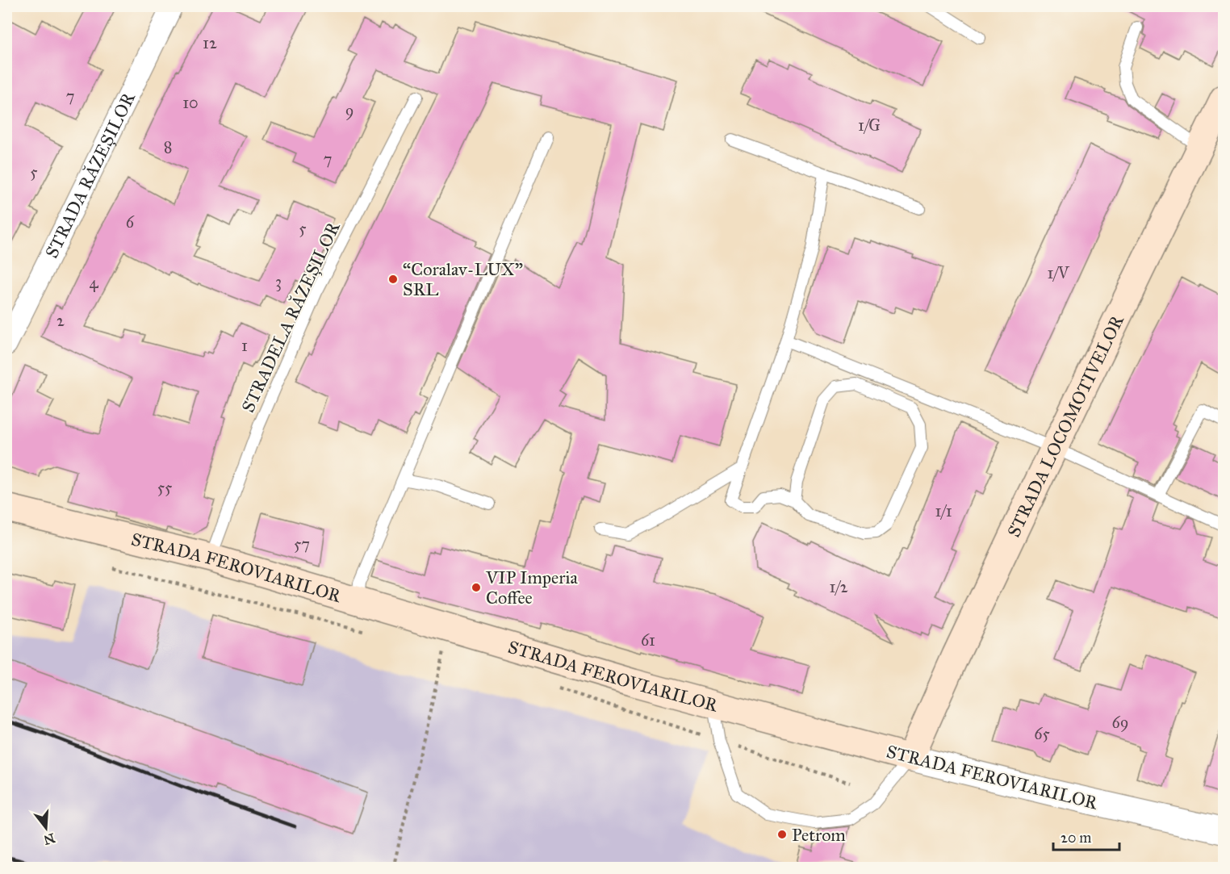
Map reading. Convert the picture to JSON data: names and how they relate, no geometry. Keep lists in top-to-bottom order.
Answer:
{
  "streets": {
    "main road": ["STRADA LOCOMOTIVELOR", "STRADA FEROVIARILOR"],
    "street": ["STRADA RĂZEȘILOR"],
    "lane": ["STRADELA RĂZEȘILOR"]
  },
  "crossings": [
    ["STRADELA RĂZEȘILOR", "STRADA FEROVIARILOR"],
    ["STRADA LOCOMOTIVELOR", "STRADA FEROVIARILOR"]
  ],
  "places": ["“Coralav-LUX” SRL", "VIP Imperia Coffee", "Petrom"],
  "house_numbers": [
    "12",
    "7",
    "10",
    "9",
    "1/G",
    "8",
    "7",
    "5",
    "6",
    "5",
    "1/V",
    "3",
    "4",
    "2",
    "1",
    "55",
    "1/1",
    "57",
    "1/2",
    "61",
    "69",
    "65"
  ],
  "scale_bar": "20 m",
  "north": "bottom"
}
